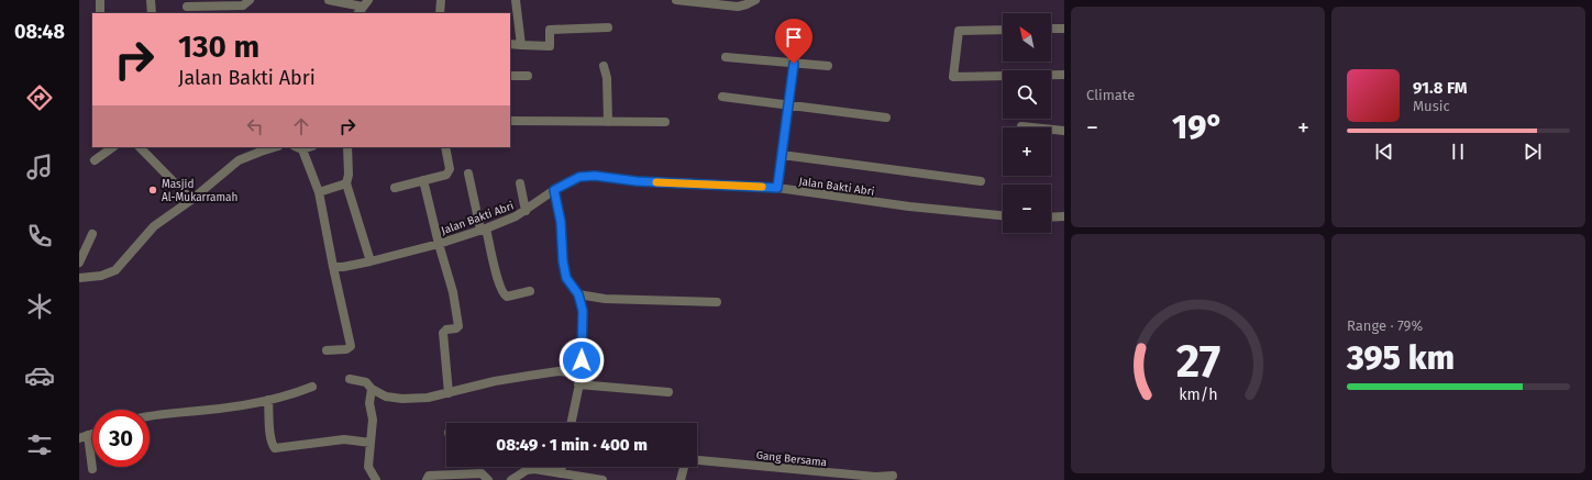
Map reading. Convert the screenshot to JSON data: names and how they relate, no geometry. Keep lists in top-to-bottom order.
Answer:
{
  "streets": {
    "street": ["Jalan Bakti Abri", "Gang Bersama"]
  },
  "places": ["Masjid Al-Mukarramah"],
  "north": "top left",
  "page": {
    "tabs": "08:48",
    "tile": [
      "Climate",
      ["Range · 79%", "395 km"]
    ],
    "map_buttons": ["+", "−"],
    "turn": ["130 m", "Jalan Bakti Abri"],
    "song": ["91.8 FM", "Music"],
    "heat": ["−", "19°", "+"],
    "limit": "30",
    "trip": "08:49 · 1 min · 400 m",
    "gauge": ["27", "km/h"]
  }
}
